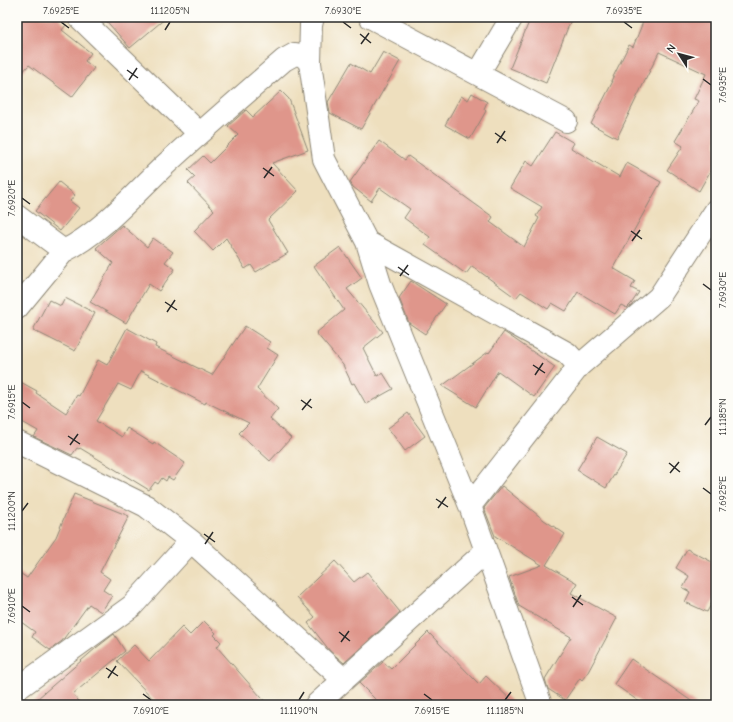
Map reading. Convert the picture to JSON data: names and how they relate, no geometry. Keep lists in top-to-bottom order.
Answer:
{
  "north": "top left",
  "coordinates": [
    "7.6925°E",
    "11.1205°N",
    "7.6930°E",
    "7.6935°E",
    "7.6920°E",
    "7.6915°E",
    "11.1185°N",
    "11.1200°N",
    "7.6910°E",
    "11.1190°N"
  ]
}
